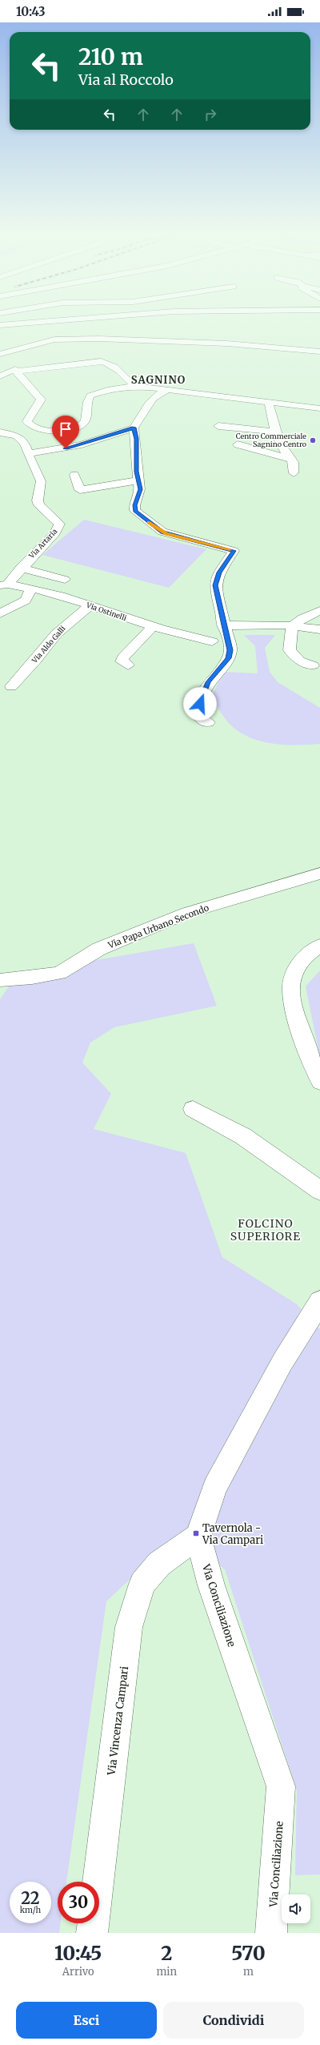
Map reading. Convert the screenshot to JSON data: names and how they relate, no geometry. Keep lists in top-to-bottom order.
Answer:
{
  "streets": {
    "main road": [
      "Via Artaria",
      "Via Ostinelli",
      "Via Aldo Galli",
      "Via Papa Urbano Secondo",
      "Via Conciliazione",
      "Via Vincenza Campari"
    ]
  },
  "crossings": [
    ["Via Artaria", "Via Ostinelli"],
    ["Via Ostinelli", "Via Aldo Galli"],
    ["Via Conciliazione", "Via Vincenza Campari"]
  ],
  "districts": ["SAGNINO", "FOLCINO SUPERIORE"],
  "places": {
    "other": ["Centro Commerciale Sagnino Centro"],
    "transit": ["Tavernola - Via Campari"]
  },
  "page": {
    "status": "10:43",
    "turn": ["210 m", "Via al Roccolo"],
    "speed": "22 km/h",
    "limit": "30",
    "eta": [
      "10:45",
      "Arrivo",
      "2",
      "min",
      "570",
      "m"
    ],
    "buttons": ["Esci", "Condividi"]
  }
}
